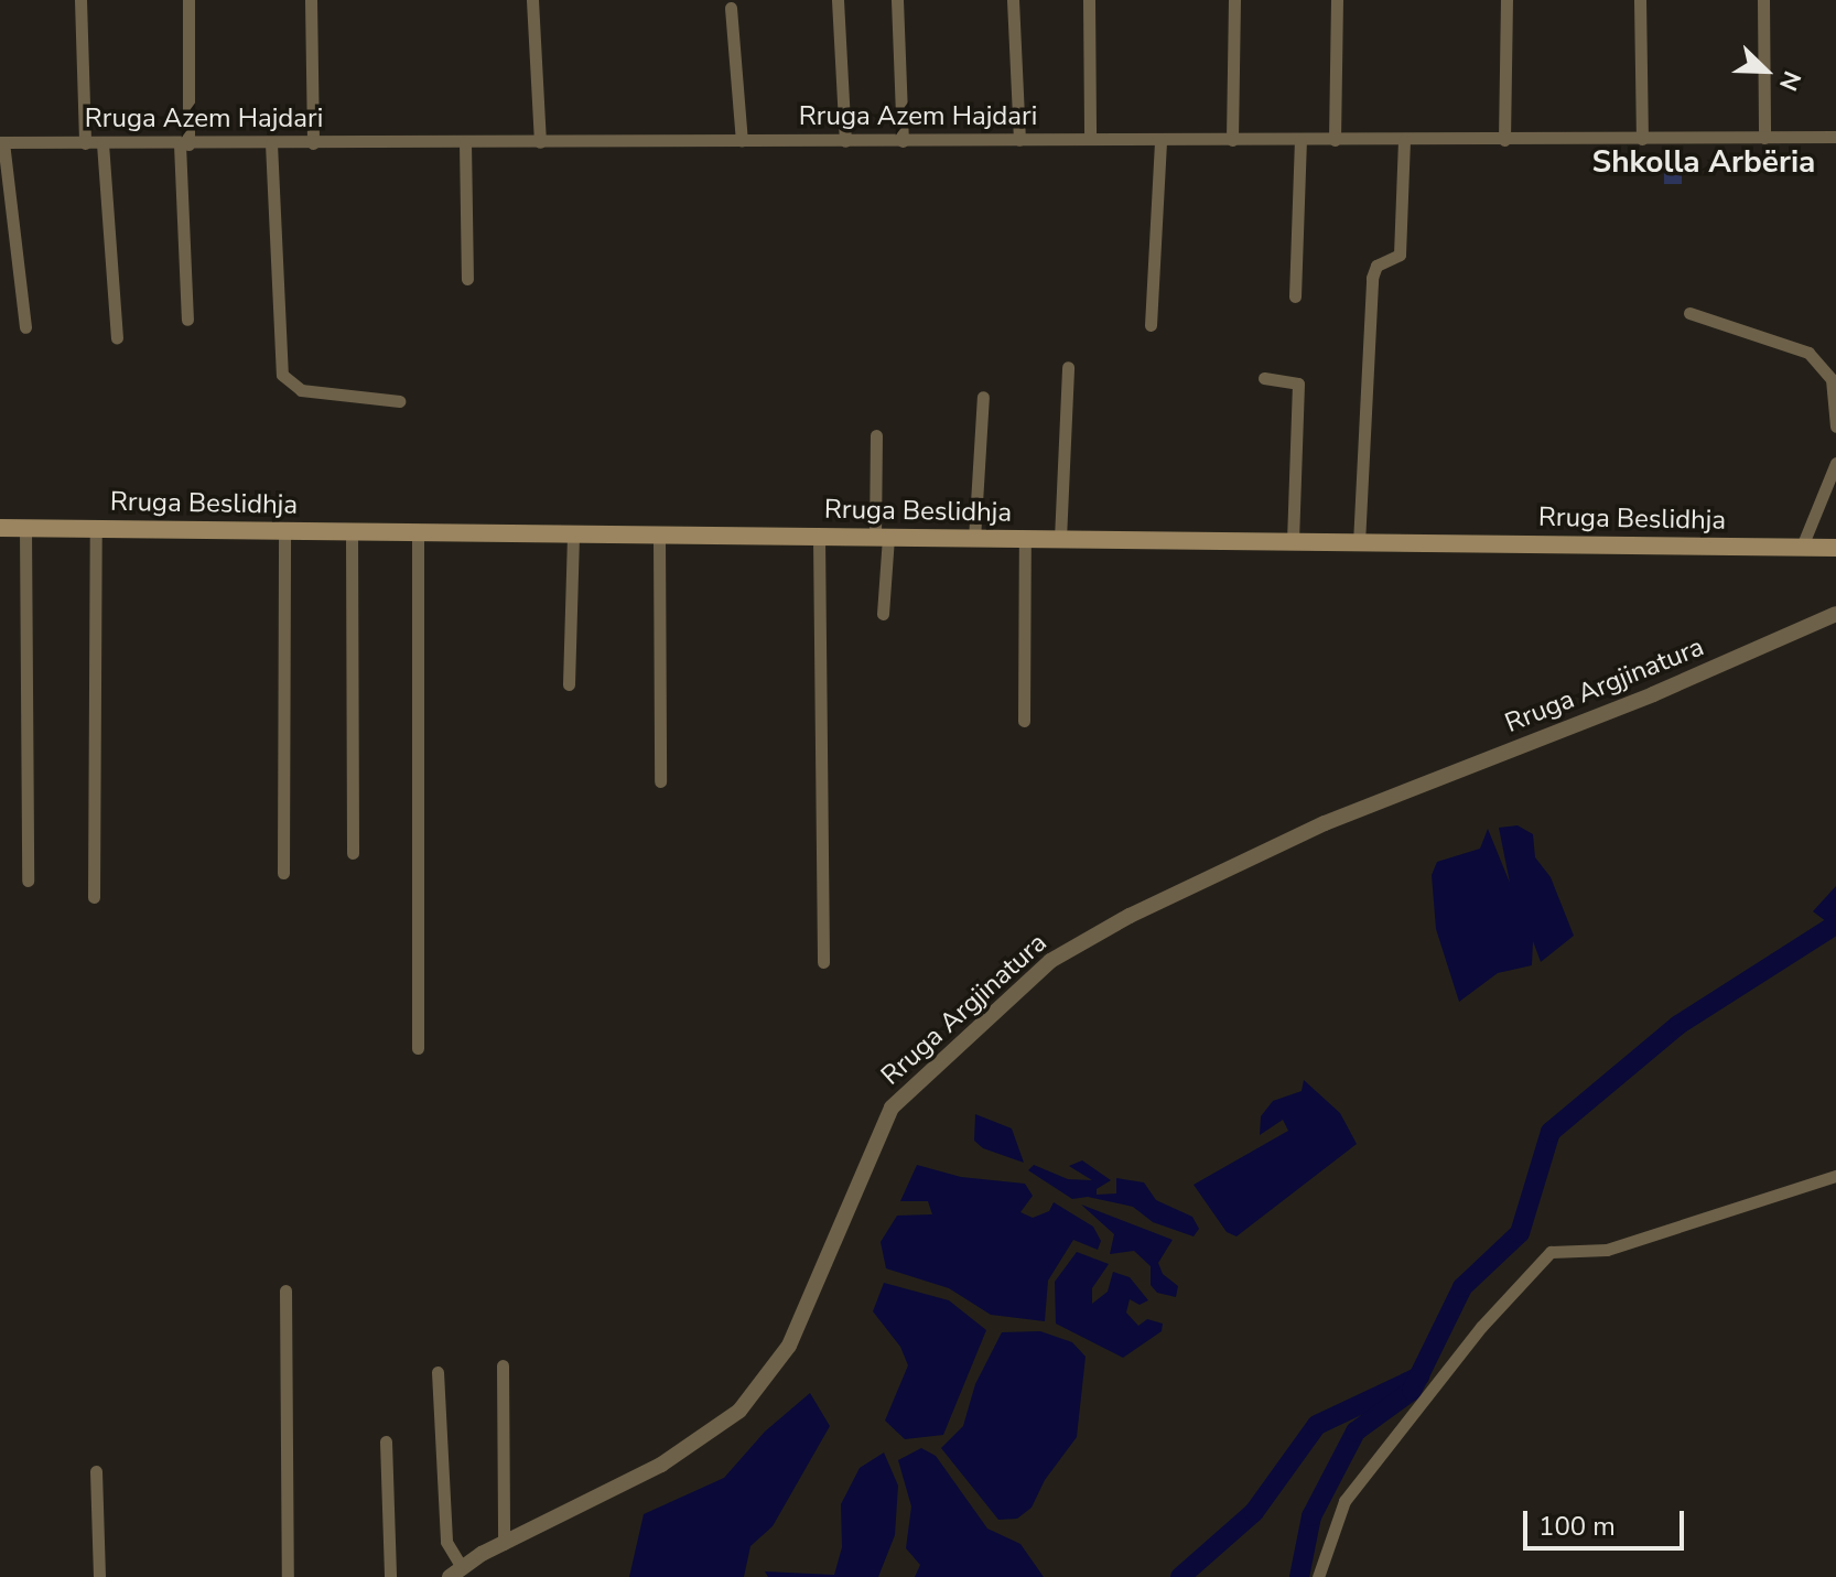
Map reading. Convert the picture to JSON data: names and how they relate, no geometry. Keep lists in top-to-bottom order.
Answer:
{
  "streets": {
    "main road": ["Rruga Beslidhja"],
    "street": ["Rruga Azem Hajdari", "Rruga Argjinatura"]
  },
  "districts": ["Shkolla Arbëria"],
  "scale_bar": "100 m",
  "north": "bottom right"
}
